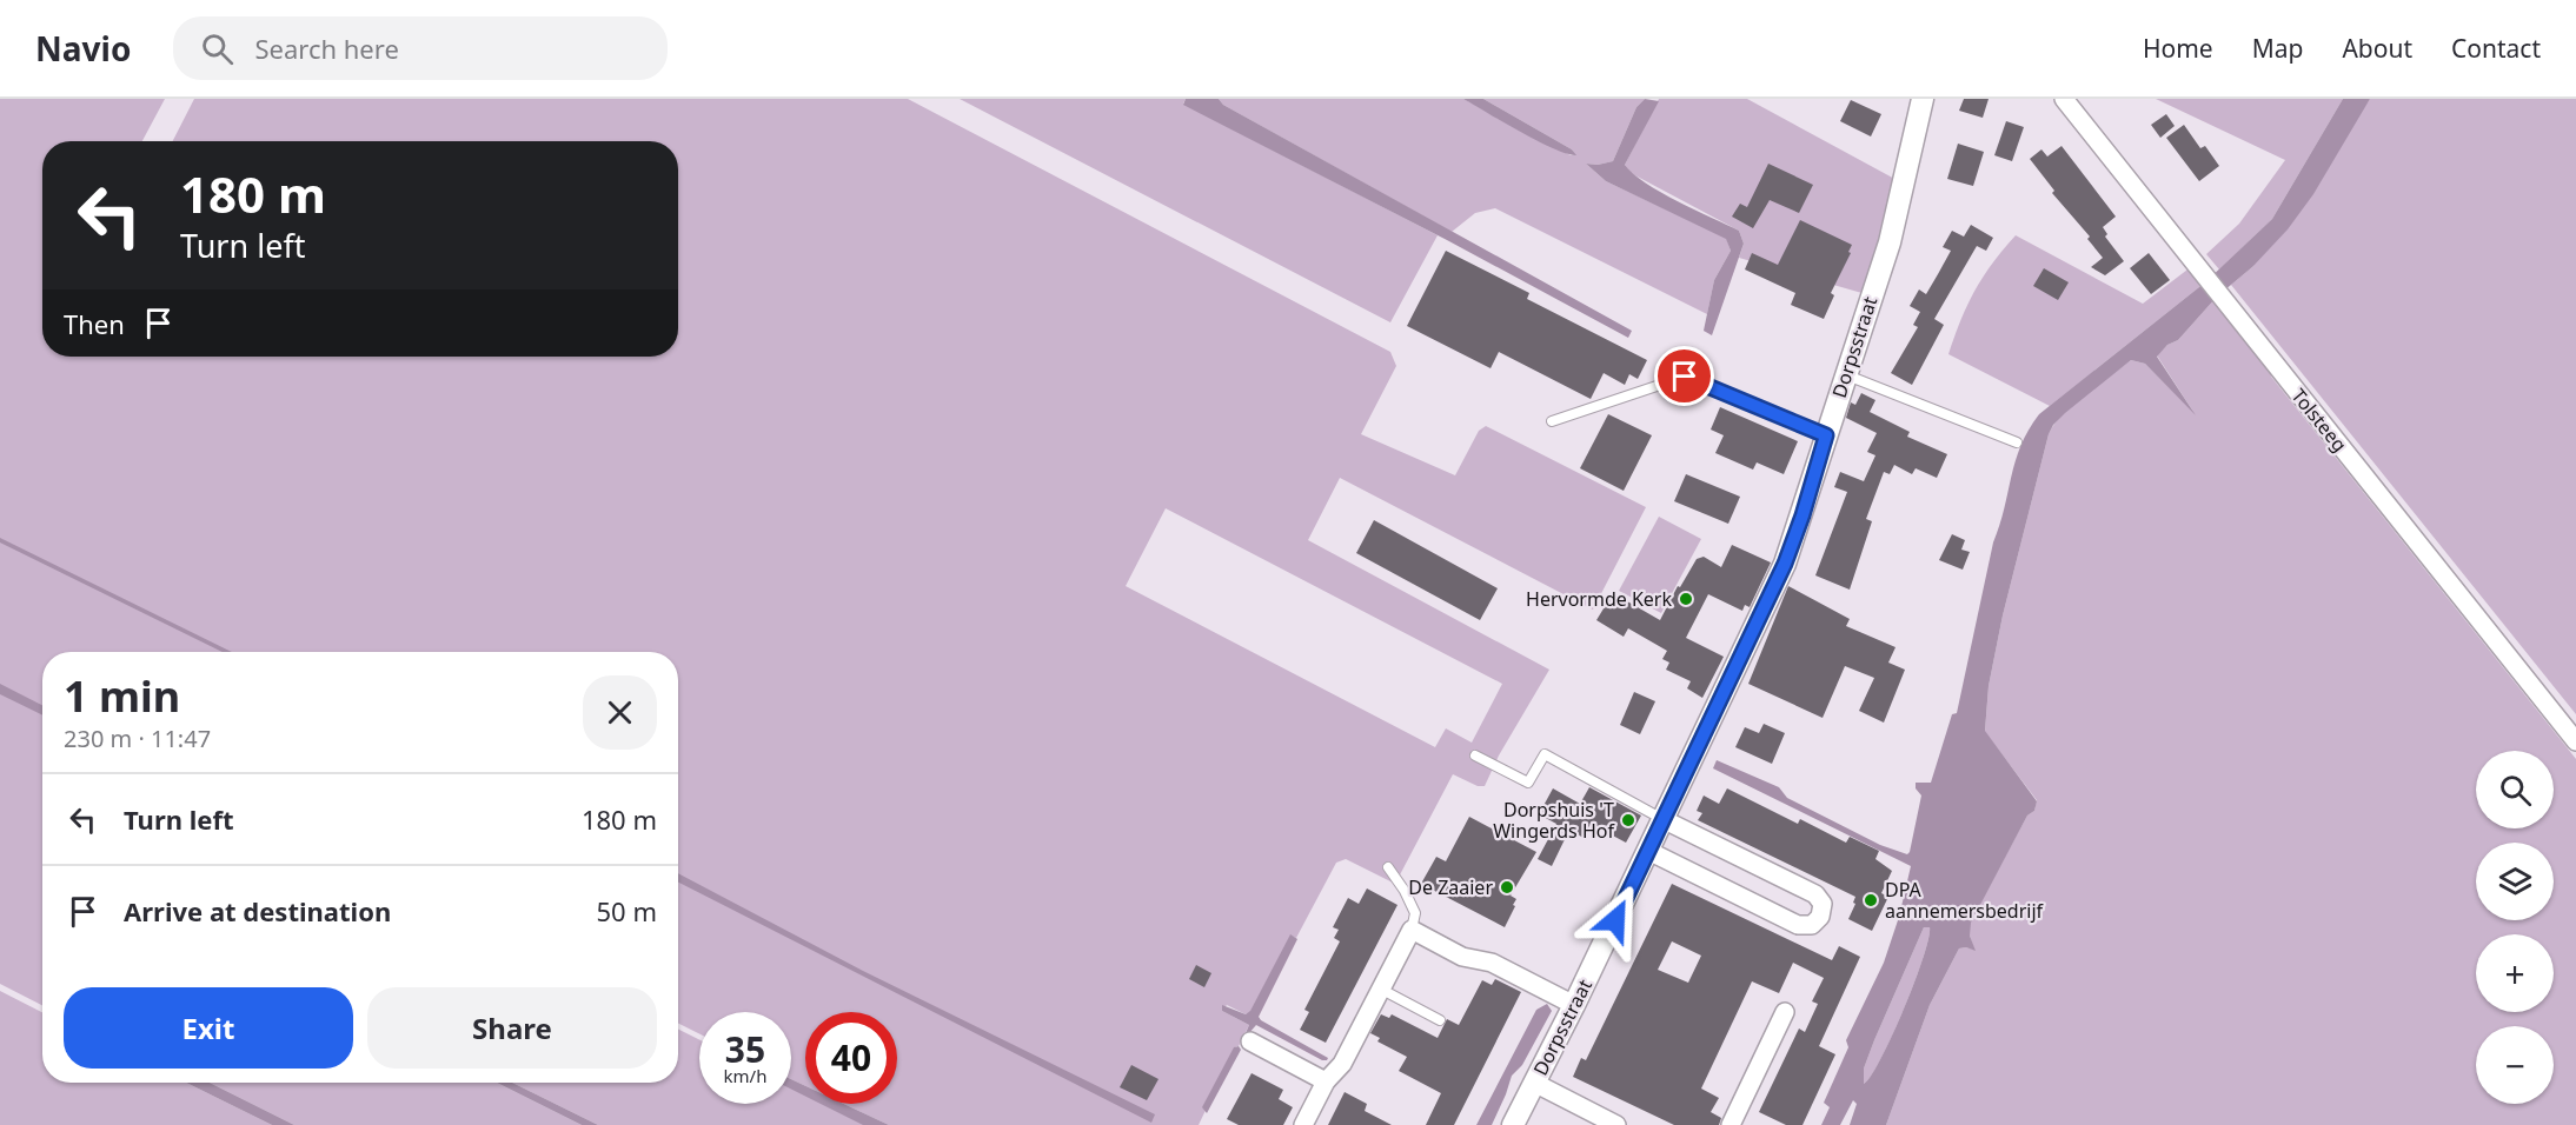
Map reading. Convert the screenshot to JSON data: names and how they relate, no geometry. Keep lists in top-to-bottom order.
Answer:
{
  "streets": {
    "street": ["Dorpsstraat", "Tolsteeg"]
  },
  "places": [
    "Hervormde Kerk",
    "Dorpshuis 'T Wingerds Hof",
    "De Zaaier",
    "DPA aannemersbedrijf"
  ],
  "page": {
    "header": "Navio",
    "search": "Search here",
    "nav": [
      "Home",
      "Map",
      "About",
      "Contact"
    ],
    "turn": ["180 m", "Turn left"],
    "then": "Then",
    "heading": ["1 min", "230 m · 11:47"],
    "map_buttons": ["+", "−"],
    "list": [
      {
        "name": "Turn left",
        "value": "180 m"
      },
      {
        "name": "Arrive at destination",
        "value": "50 m"
      }
    ],
    "buttons": ["Exit", "Share"],
    "speed": "35 km/h",
    "limit": "40"
  }
}
